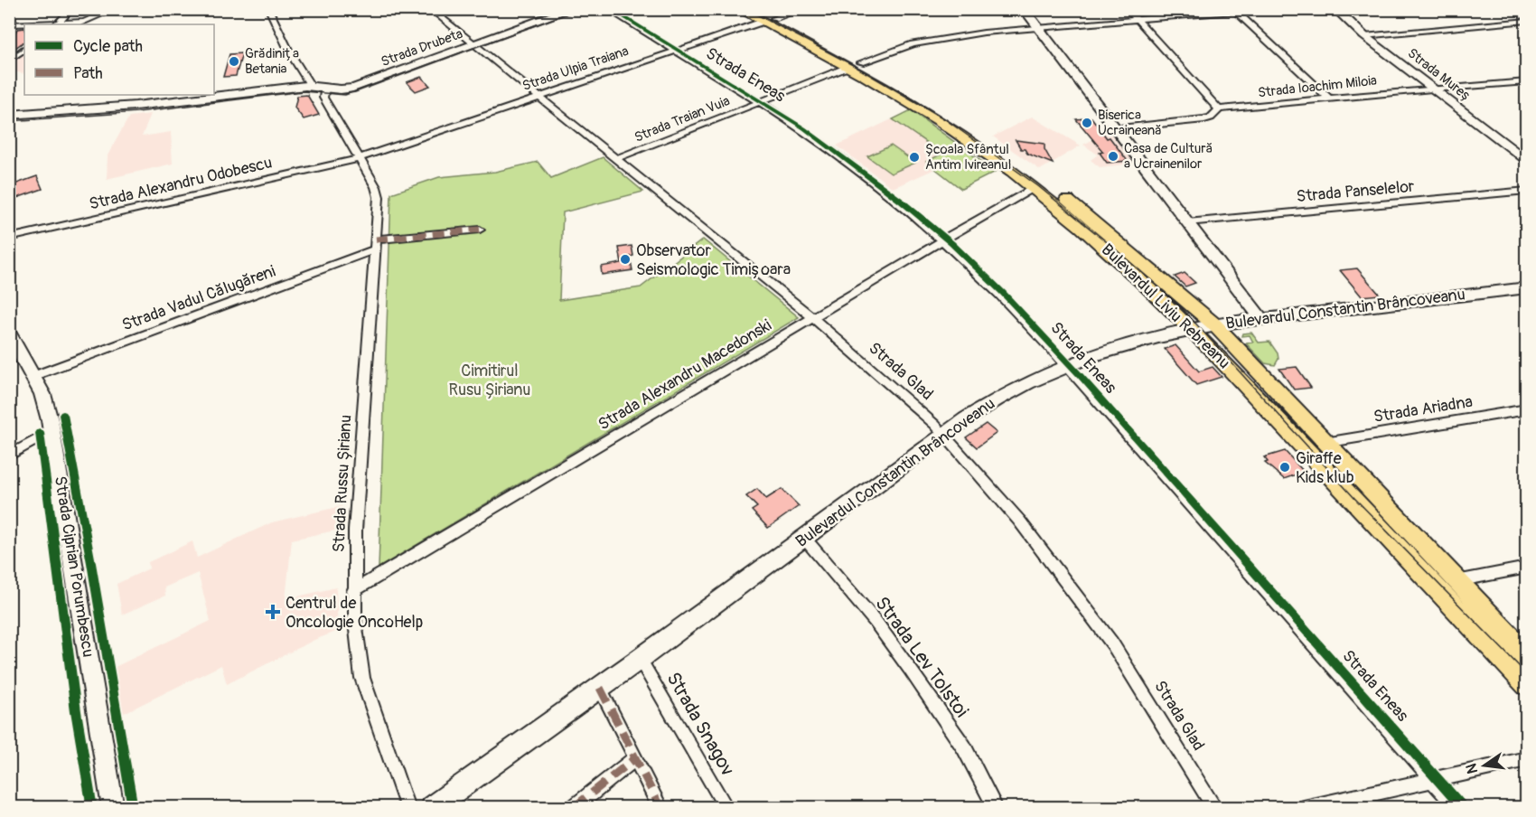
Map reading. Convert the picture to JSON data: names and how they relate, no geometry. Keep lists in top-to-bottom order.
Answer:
{
  "streets": {
    "main road": ["Bulevardul Liviu Rebreanu"],
    "street": [
      "Strada Drubeta",
      "Strada Ulpia Traiana",
      "Strada Eneas",
      "Strada Mureș",
      "Strada Ioachim Miloia",
      "Strada Traian Vuia",
      "Strada Alexandru Odobescu",
      "Strada Panselelor",
      "Strada Vadul Călugăreni",
      "Bulevardul Constantin Brâncoveanu",
      "Strada Glad",
      "Strada Alexandru Macedonski",
      "Strada Ariadna",
      "Strada Russu Șirianu",
      "Strada Ciprian Porumbescu",
      "Strada Lev Tolstoi",
      "Strada Snagov"
    ]
  },
  "crossings": [
    ["Strada Drubeta", "Strada Glad"],
    ["Strada Drubeta", "Strada Russu Șirianu"],
    ["Strada Ulpia Traiana", "Strada Eneas"],
    ["Strada Ulpia Traiana", "Strada Alexandru Odobescu"],
    ["Strada Ulpia Traiana", "Bulevardul Liviu Rebreanu"],
    ["Strada Ulpia Traiana", "Strada Glad"],
    ["Strada Ulpia Traiana", "Strada Russu Șirianu"],
    ["Strada Eneas", "Strada Traian Vuia"],
    ["Strada Eneas", "Bulevardul Constantin Brâncoveanu"],
    ["Strada Eneas", "Strada Alexandru Macedonski"],
    ["Strada Mureș", "Strada Ioachim Miloia"],
    ["Strada Traian Vuia", "Bulevardul Liviu Rebreanu"],
    ["Strada Traian Vuia", "Strada Glad"],
    ["Strada Alexandru Odobescu", "Strada Russu Șirianu"],
    ["Strada Vadul Călugăreni", "Strada Russu Șirianu"],
    ["Strada Vadul Călugăreni", "Strada Ciprian Porumbescu"],
    ["Bulevardul Liviu Rebreanu", "Bulevardul Constantin Brâncoveanu"],
    ["Bulevardul Liviu Rebreanu", "Strada Alexandru Macedonski"],
    ["Bulevardul Liviu Rebreanu", "Strada Ariadna"],
    ["Bulevardul Constantin Brâncoveanu", "Strada Glad"],
    ["Bulevardul Constantin Brâncoveanu", "Strada Lev Tolstoi"],
    ["Bulevardul Constantin Brâncoveanu", "Strada Snagov"],
    ["Strada Glad", "Strada Alexandru Macedonski"],
    ["Strada Alexandru Macedonski", "Strada Russu Șirianu"]
  ],
  "parks": ["Cimitirul Rusu Șirianu"],
  "places": {
    "other": [
      "Grădinița Betania",
      "Biserica Ucraineană",
      "Casa de Cultură a Ucrainenilor",
      "Școala Sfântul Antim Ivireanul",
      "Observator Seismologic Timișoara",
      "Giraffe Kids klub"
    ],
    "health": ["Centrul de Oncologie OncoHelp"]
  },
  "legend": ["Cycle path", "Path"],
  "north": "left"
}
